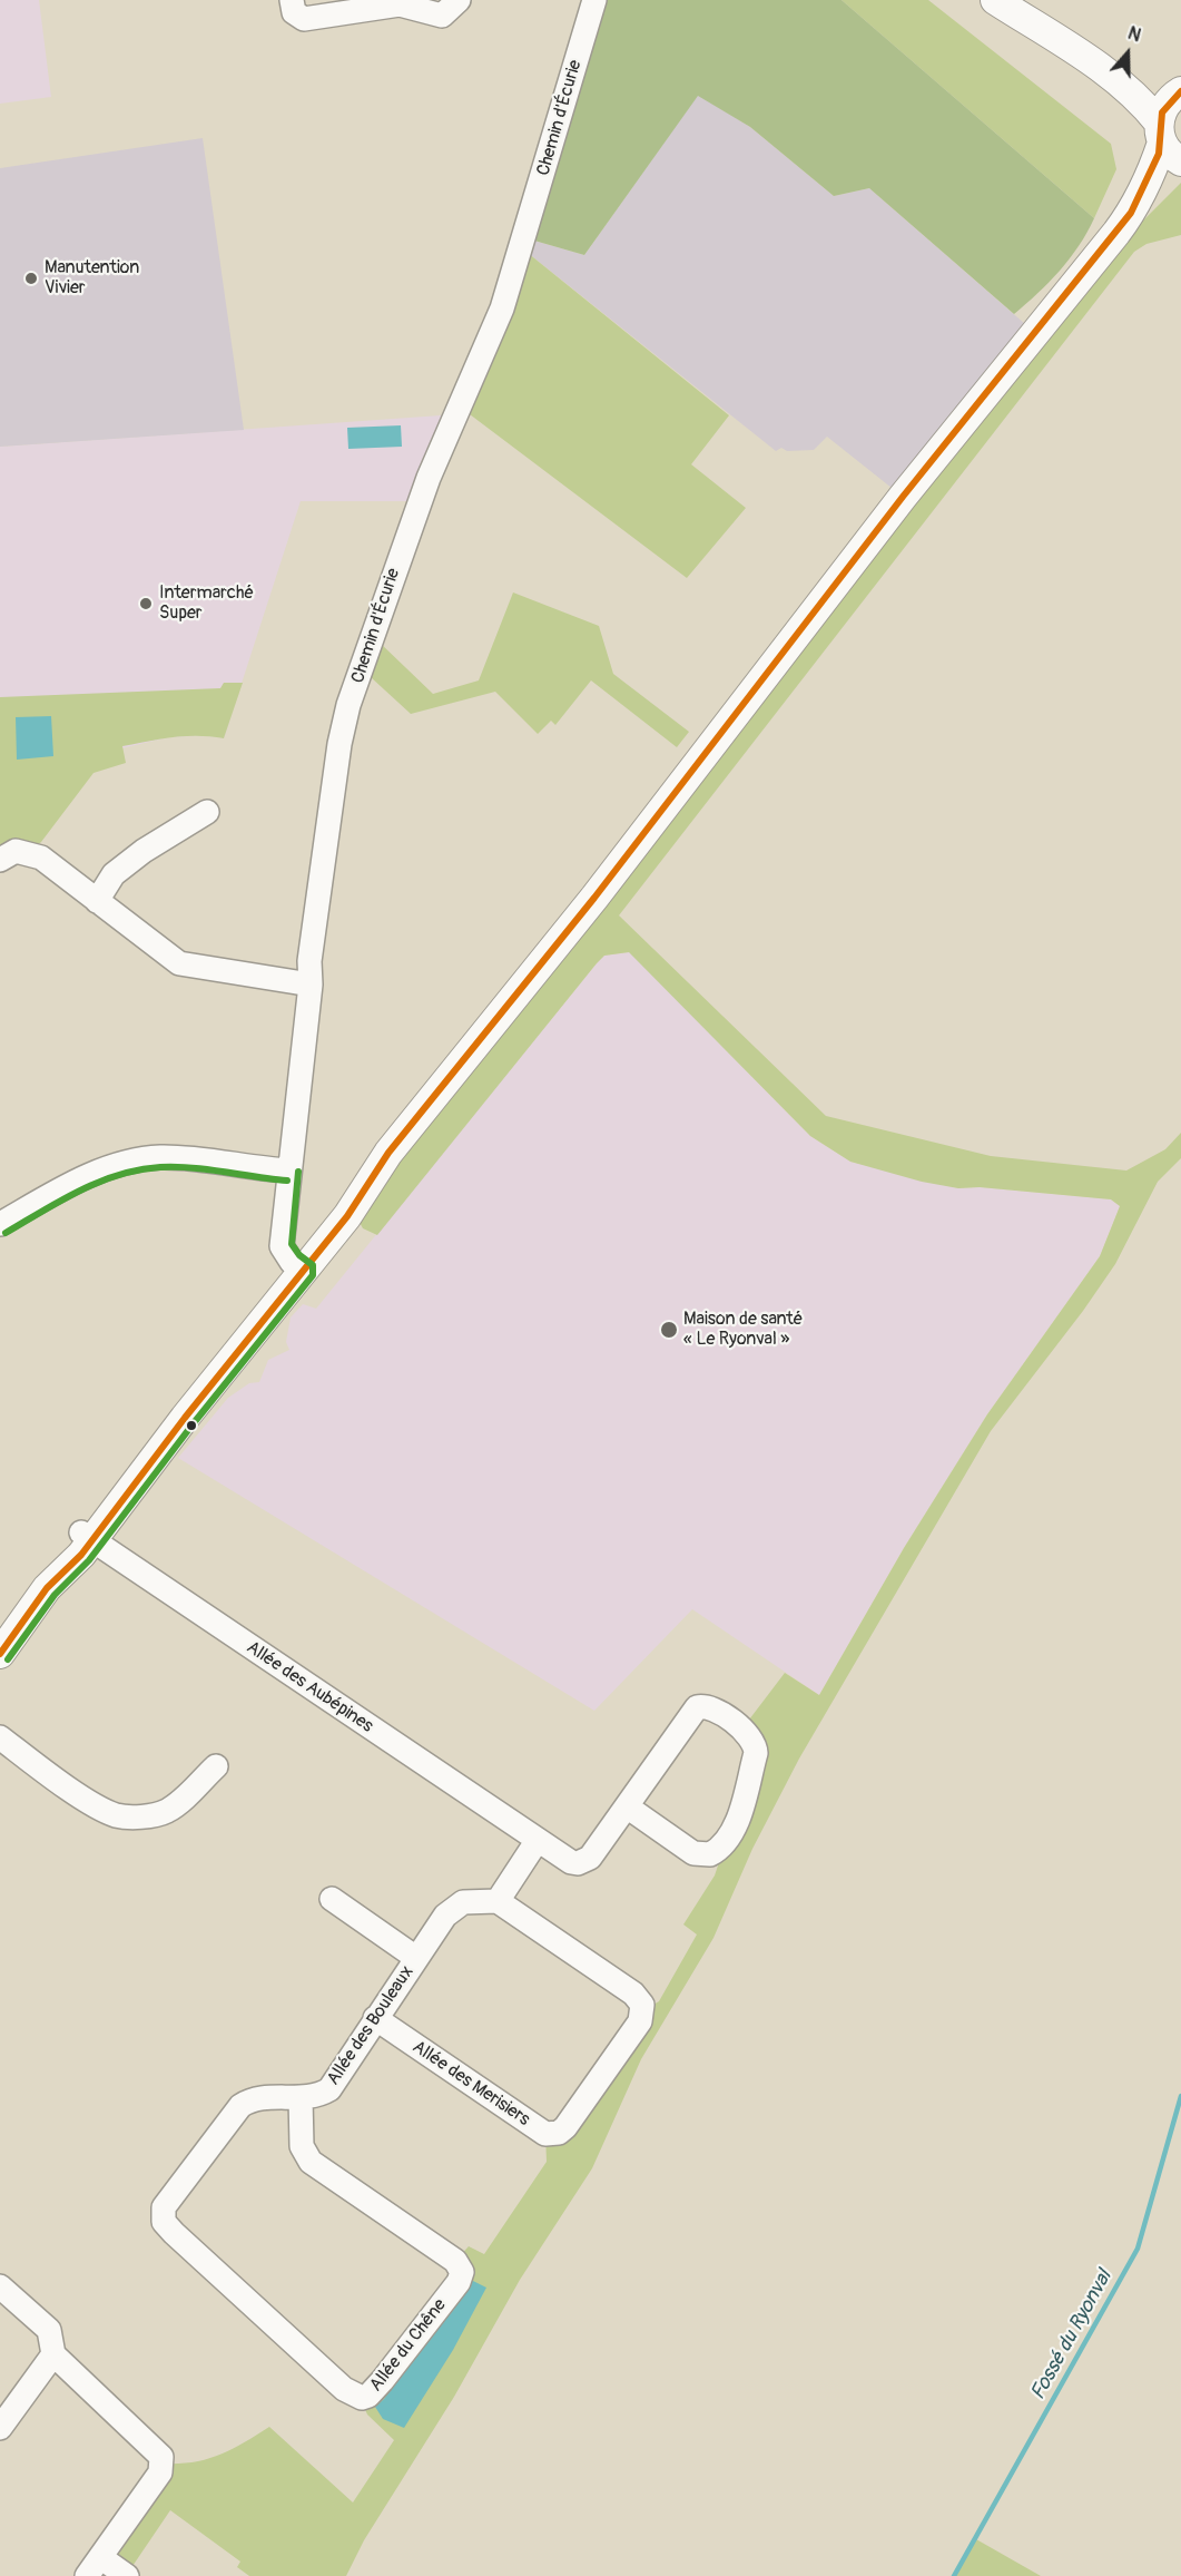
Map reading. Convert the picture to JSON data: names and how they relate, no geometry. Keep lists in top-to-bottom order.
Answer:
{
  "streets": {
    "street": [
      "Chemin d'Écurie",
      "Allée des Aubépines",
      "Allée des Bouleaux",
      "Allée des Merisiers",
      "Allée du Chêne"
    ]
  },
  "crossings": [
    ["Allée des Bouleaux", "Allée des Merisiers"],
    ["Allée des Bouleaux", "Allée du Chêne"]
  ],
  "water": ["Fossé du Ryonval"],
  "places": ["Manutention Vivier", "Intermarché Super", "Maison de santé « Le Ryonval »"],
  "north": "top"
}
